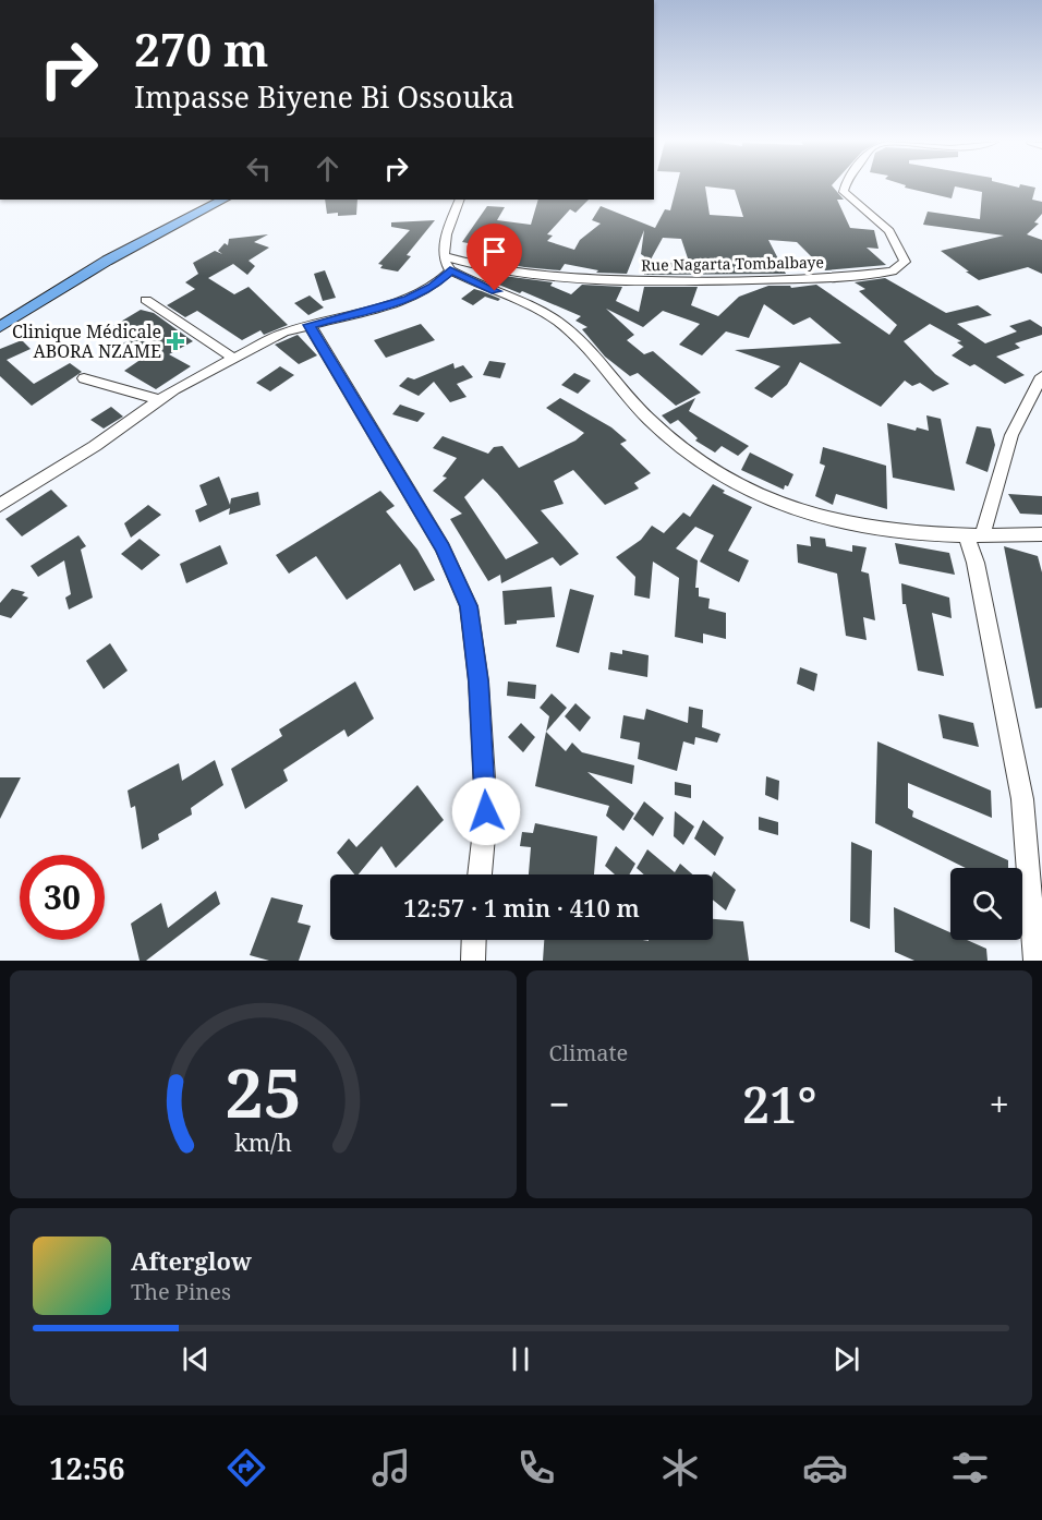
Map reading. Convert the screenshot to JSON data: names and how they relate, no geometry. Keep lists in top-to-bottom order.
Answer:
{
  "streets": {
    "street": ["Rue Nagarta Tombalbaye"]
  },
  "places": {
    "health": ["Clinique Médicale ABORA NZAME"]
  },
  "page": {
    "turn": ["270 m", "Impasse Biyene Bi Ossouka"],
    "limit": "30",
    "trip": "12:57 · 1 min · 410 m",
    "tile": "Climate",
    "heat": ["−", "21°", "+"],
    "song": ["Afterglow", "The Pines"],
    "tabs": "12:56",
    "gauge": ["25", "km/h"]
  }
}
